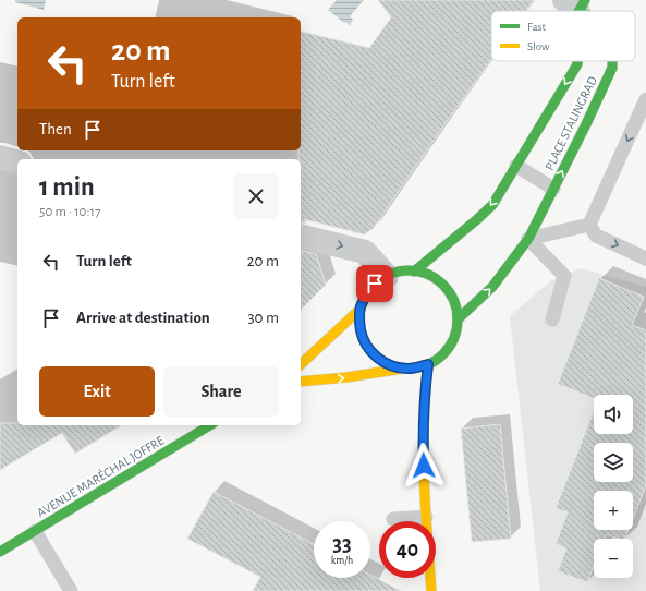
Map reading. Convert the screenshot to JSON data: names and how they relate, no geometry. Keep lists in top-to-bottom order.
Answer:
{
  "streets": {
    "main road": ["PLACE STALINGRAD", "AVENUE MARÉCHAL JOFFRE"]
  },
  "legend": ["Fast", "Slow"],
  "page": {
    "turn": ["20 m", "Turn left"],
    "then": "Then",
    "heading": ["1 min", "50 m · 10:17"],
    "list": [
      {
        "name": "Turn left",
        "value": "20 m"
      },
      {
        "name": "Arrive at destination",
        "value": "30 m"
      }
    ],
    "buttons": ["Exit", "Share"],
    "map_buttons": ["+", "−"],
    "speed": "33 km/h",
    "limit": "40"
  }
}
